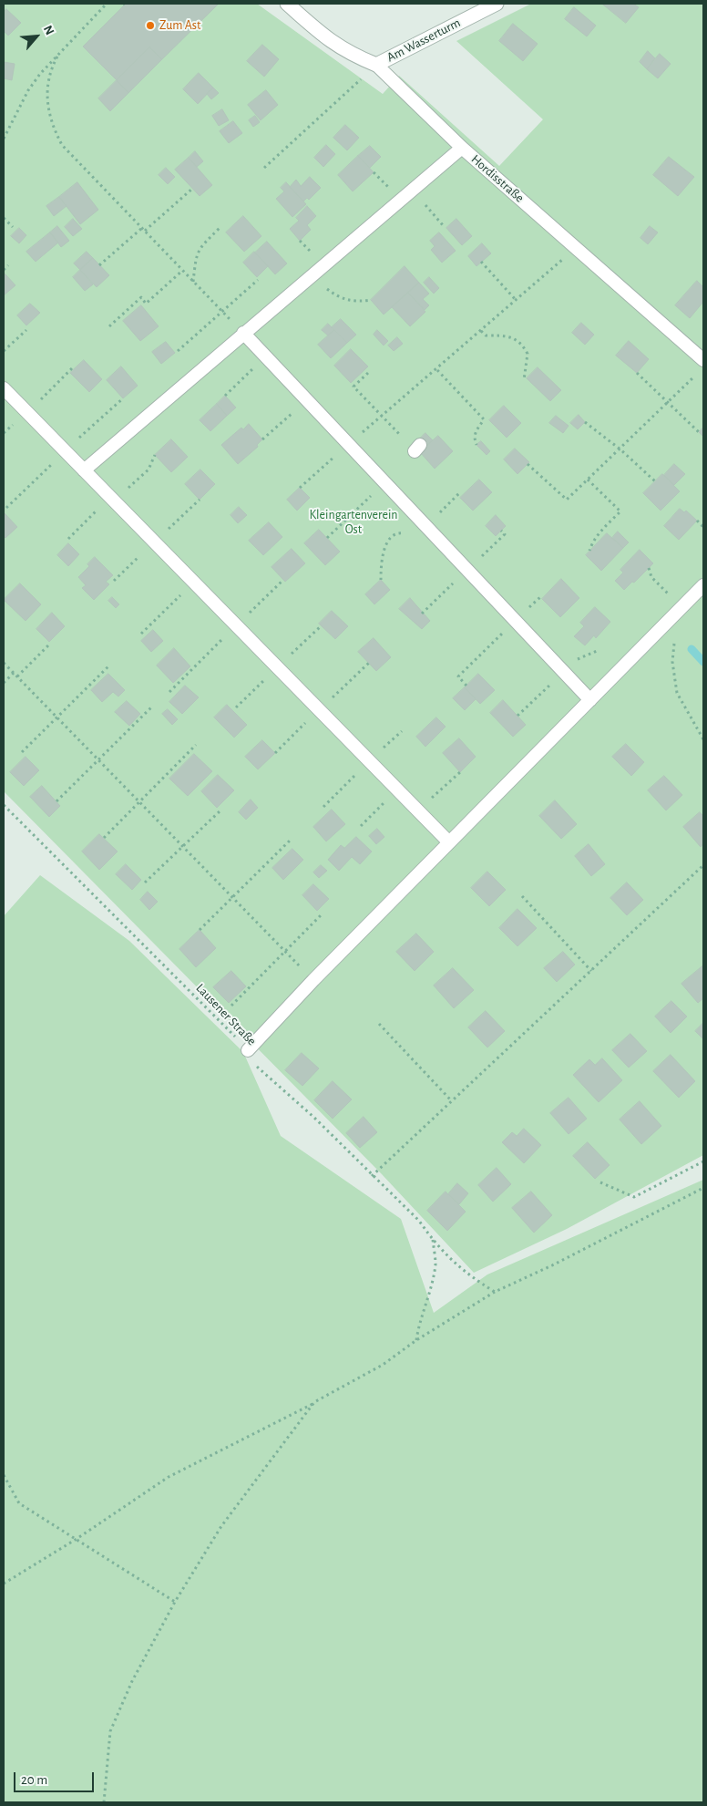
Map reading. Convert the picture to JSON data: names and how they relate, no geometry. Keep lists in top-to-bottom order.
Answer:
{
  "streets": {
    "street": ["Am Wasserturm", "Hordisstraße"],
    "path": ["Lausener Straße"]
  },
  "crossings": [
    ["Am Wasserturm", "Hordisstraße"]
  ],
  "parks": ["Kleingartenverein Ost"],
  "places": ["Zum Ast"],
  "scale_bar": "20 m",
  "north": "top right"
}
